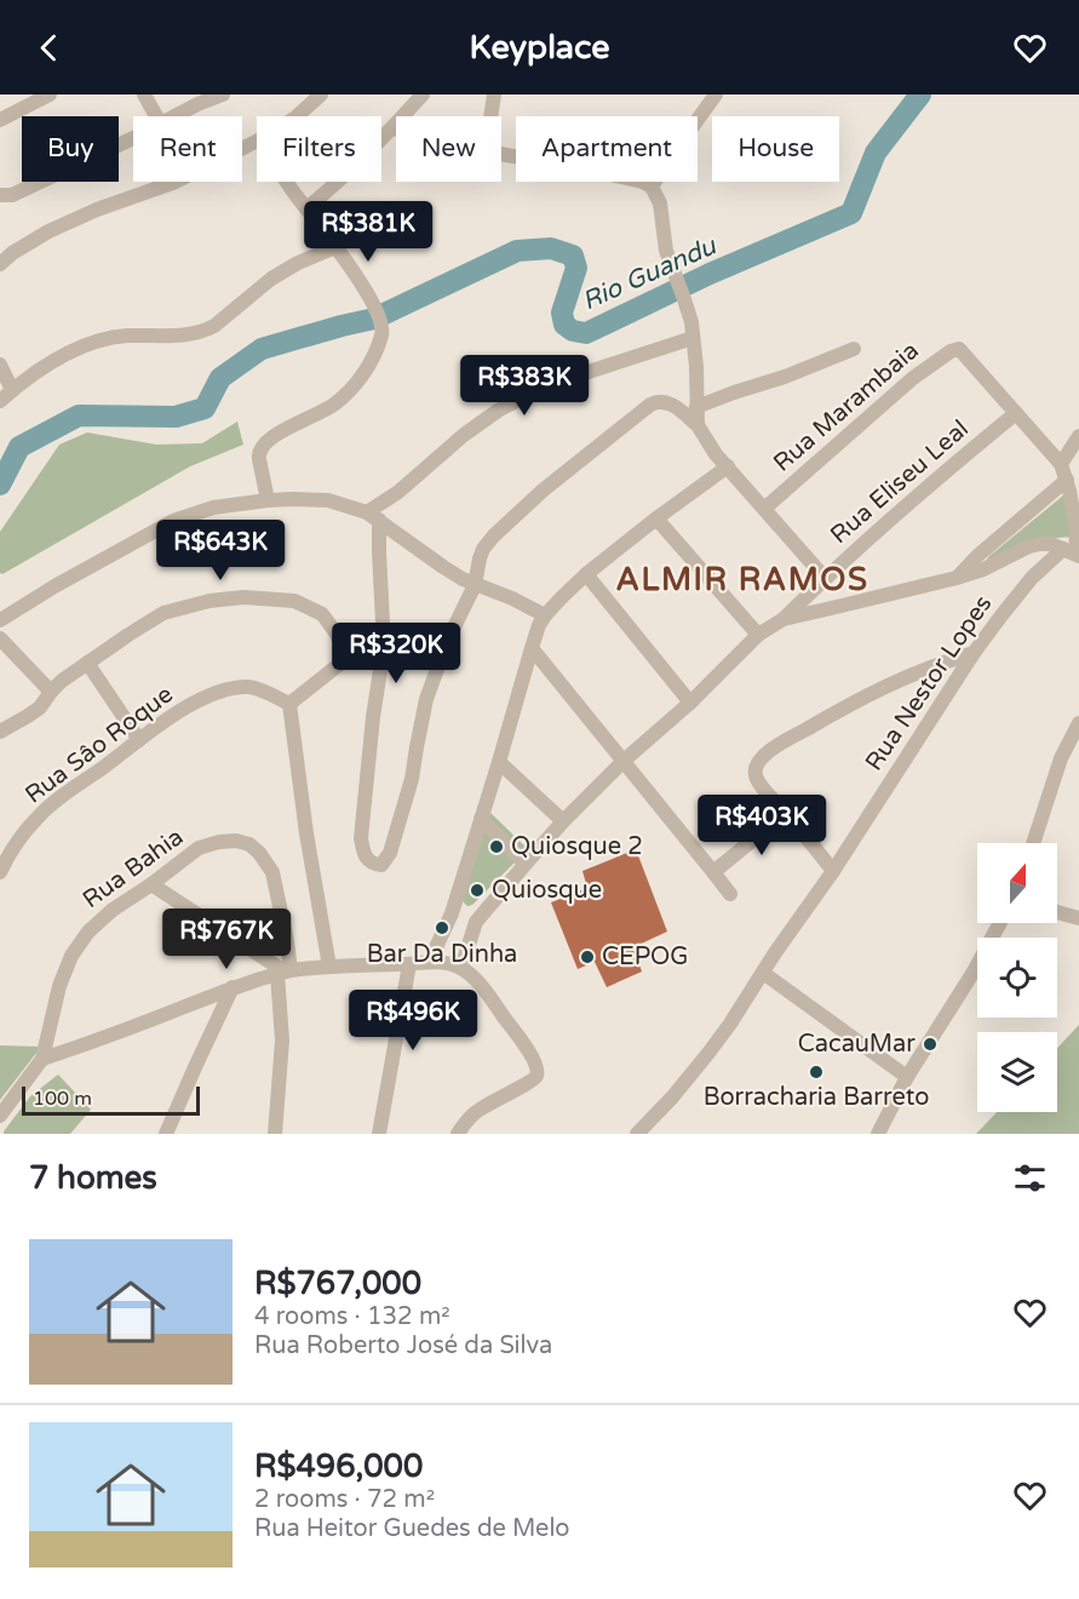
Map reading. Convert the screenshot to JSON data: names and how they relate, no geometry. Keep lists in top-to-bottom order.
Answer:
{
  "streets": {
    "street": [
      "Rua Marambaia",
      "Rua Eliseu Leal",
      "Rua Nestor Lopes",
      "Rua Sâo Roque",
      "Rua Bahia"
    ]
  },
  "crossings": [
    ["Rua Marambaia", "Rua Eliseu Leal"]
  ],
  "districts": ["ALMIR RAMOS"],
  "water": ["Rio Guandu"],
  "places": [
    "Quiosque 2",
    "Quiosque",
    "Bar Da Dinha",
    "CEPOG",
    "CacauMar",
    "Borracharia Barreto"
  ],
  "scale_bar": "100 m",
  "north": "top",
  "page": {
    "header": "Keyplace",
    "chip": [
      "Buy",
      "Rent",
      "Filters",
      "New",
      "Apartment",
      "House"
    ],
    "price": [
      "R$381K",
      "R$383K",
      "R$643K",
      "R$320K",
      "R$403K",
      "R$767K",
      "R$496K"
    ],
    "scale": "100 m",
    "heading": "7 homes",
    "list": [
      {
        "name": "R$767,000",
        "note": "4 rooms · 132 m² · Rua Roberto José da Silva"
      },
      {
        "name": "R$496,000",
        "note": "2 rooms · 72 m² · Rua Heitor Guedes de Melo"
      }
    ]
  }
}
